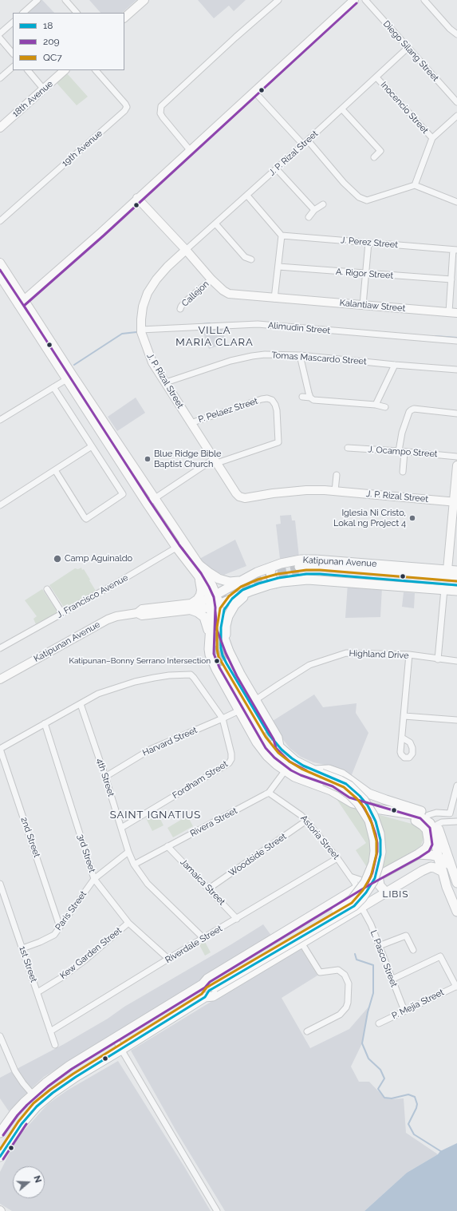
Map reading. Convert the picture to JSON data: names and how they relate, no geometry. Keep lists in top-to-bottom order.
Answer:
{
  "streets": {
    "main road": ["Katipunan Avenue"],
    "street": [
      "Diego Silang Street",
      "18th Avenue",
      "Inocencio Street",
      "19th Avenue",
      "J. P. Rizal Street",
      "J. Perez Street",
      "A. Rigor Street",
      "Callejon",
      "Kalantiaw Street",
      "Alimudin Street",
      "Tomas Mascardo Street",
      "P. Pelaez Street",
      "J. Ocampo Street",
      "J. Francisco Avenue",
      "Highland Drive",
      "Harvard Street",
      "4th Street",
      "Fordham Street",
      "Rivera Street",
      "2nd Street",
      "Astoria Street",
      "3rd Street",
      "Woodside Street",
      "Jamaica Street",
      "Paris Street",
      "Riverdale Street",
      "Kew Garden Street",
      "L. Pasco Street",
      "1st Street",
      "P. Mejia Street"
    ]
  },
  "crossings": [
    ["Diego Silang Street", "J. P. Rizal Street"],
    ["Inocencio Street", "J. P. Rizal Street"],
    ["J. P. Rizal Street", "Kalantiaw Street"],
    ["J. P. Rizal Street", "Alimudin Street"],
    ["J. P. Rizal Street", "Tomas Mascardo Street"],
    ["J. P. Rizal Street", "P. Pelaez Street"],
    ["Callejon", "Kalantiaw Street"],
    ["Harvard Street", "4th Street"],
    ["Harvard Street", "Fordham Street"],
    ["4th Street", "Fordham Street"],
    ["4th Street", "Rivera Street"],
    ["4th Street", "Paris Street"],
    ["4th Street", "Riverdale Street"],
    ["Fordham Street", "2nd Street"],
    ["Fordham Street", "3rd Street"],
    ["Rivera Street", "Astoria Street"],
    ["Rivera Street", "Jamaica Street"],
    ["2nd Street", "Paris Street"],
    ["Astoria Street", "Woodside Street"],
    ["Astoria Street", "Riverdale Street"],
    ["3rd Street", "Paris Street"],
    ["3rd Street", "Riverdale Street"],
    ["3rd Street", "Kew Garden Street"],
    ["Woodside Street", "Jamaica Street"],
    ["Jamaica Street", "Riverdale Street"],
    ["Paris Street", "1st Street"],
    ["Riverdale Street", "1st Street"],
    ["Kew Garden Street", "1st Street"],
    ["L. Pasco Street", "P. Mejia Street"]
  ],
  "districts": ["VILLA MARIA CLARA", "SAINT IGNATIUS", "LIBIS"],
  "places": [
    "Blue Ridge Bible Baptist Church",
    "Iglesia Ni Cristo, Lokal ng Project 4",
    "Camp Aguinaldo",
    "Katipunan–Bonny Serrano Intersection"
  ],
  "lines": ["transit line 209", "transit line QC7", "transit line 18"],
  "legend": ["18", "209", "QC7"],
  "north": "right"
}
